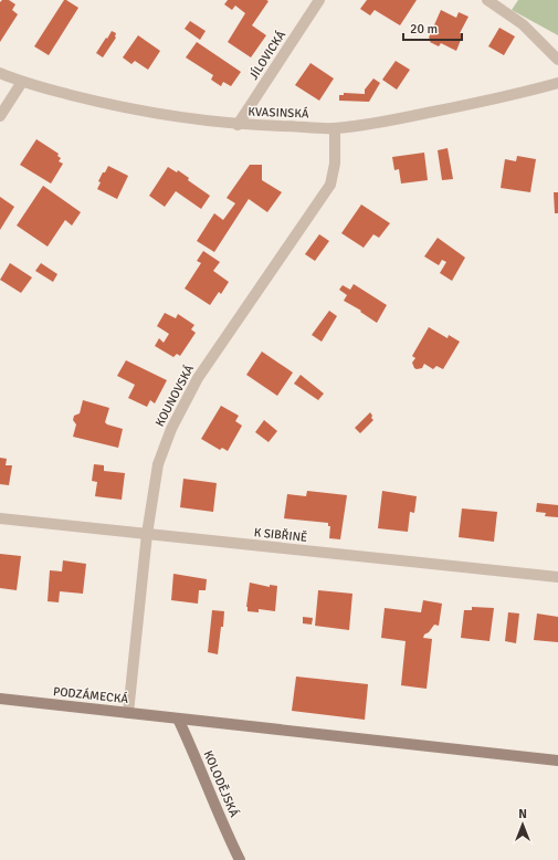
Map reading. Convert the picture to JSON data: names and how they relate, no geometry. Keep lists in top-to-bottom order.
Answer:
{
  "streets": {
    "street": [
      "JÍLOVICKÁ",
      "KVASINSKÁ",
      "KOUNOVSKÁ",
      "K SIBŘINĚ",
      "PODZÁMECKÁ",
      "KOLODĚJSKÁ"
    ]
  },
  "crossings": [
    ["JÍLOVICKÁ", "KVASINSKÁ"],
    ["KVASINSKÁ", "KOUNOVSKÁ"],
    ["KOUNOVSKÁ", "K SIBŘINĚ"],
    ["KOUNOVSKÁ", "PODZÁMECKÁ"],
    ["PODZÁMECKÁ", "KOLODĚJSKÁ"]
  ],
  "scale_bar": "20 m",
  "north": "top"
}
